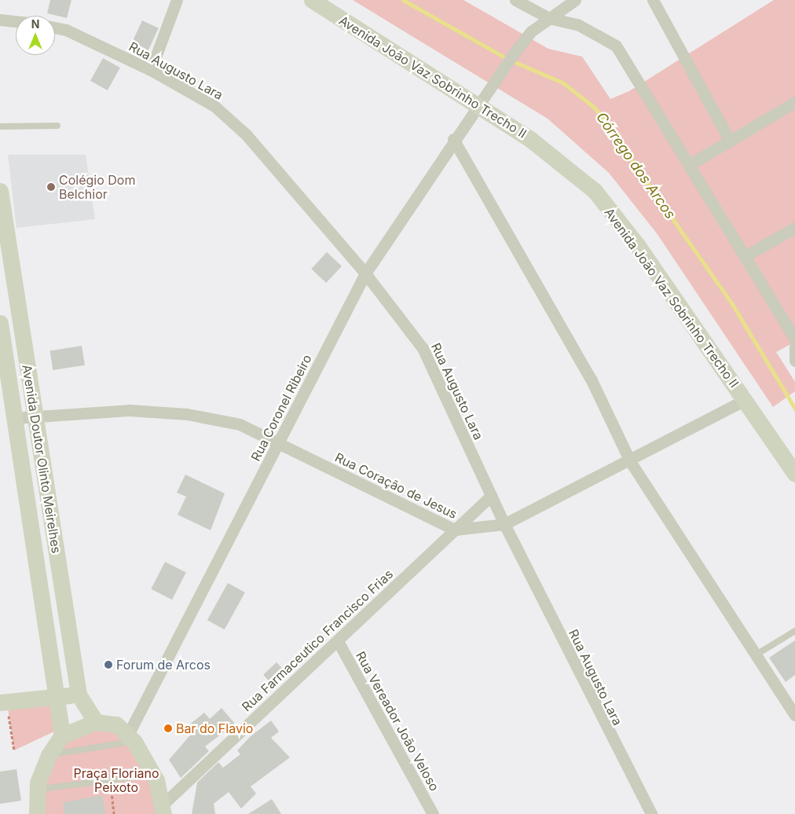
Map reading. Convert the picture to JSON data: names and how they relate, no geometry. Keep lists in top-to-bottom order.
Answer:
{
  "streets": {
    "main road": ["Avenida João Vaz Sobrinho Trecho II", "Avenida Doutor Olinto Meirelhes"],
    "street": [
      "Rua Augusto Lara",
      "Rua Coronel Ribeiro",
      "Rua Coração de Jesus",
      "Rua Farmaceutico Francisco Frias",
      "Rua Vereador João Veloso"
    ]
  },
  "crossings": [
    ["Rua Augusto Lara", "Rua Coronel Ribeiro"],
    ["Rua Augusto Lara", "Rua Coração de Jesus"],
    ["Rua Augusto Lara", "Rua Farmaceutico Francisco Frias"],
    ["Avenida João Vaz Sobrinho Trecho II", "Rua Coronel Ribeiro"],
    ["Avenida João Vaz Sobrinho Trecho II", "Rua Coração de Jesus"],
    ["Rua Coronel Ribeiro", "Rua Coração de Jesus"],
    ["Avenida Doutor Olinto Meirelhes", "Rua Coração de Jesus"],
    ["Rua Coração de Jesus", "Rua Farmaceutico Francisco Frias"],
    ["Rua Farmaceutico Francisco Frias", "Rua Vereador João Veloso"]
  ],
  "water": ["Córrego dos Arcos"],
  "parks": ["Praça Floriano Peixoto"],
  "places": ["Colégio Dom Belchior", "Forum de Arcos", "Bar do Flavio"],
  "north": "top"
}
